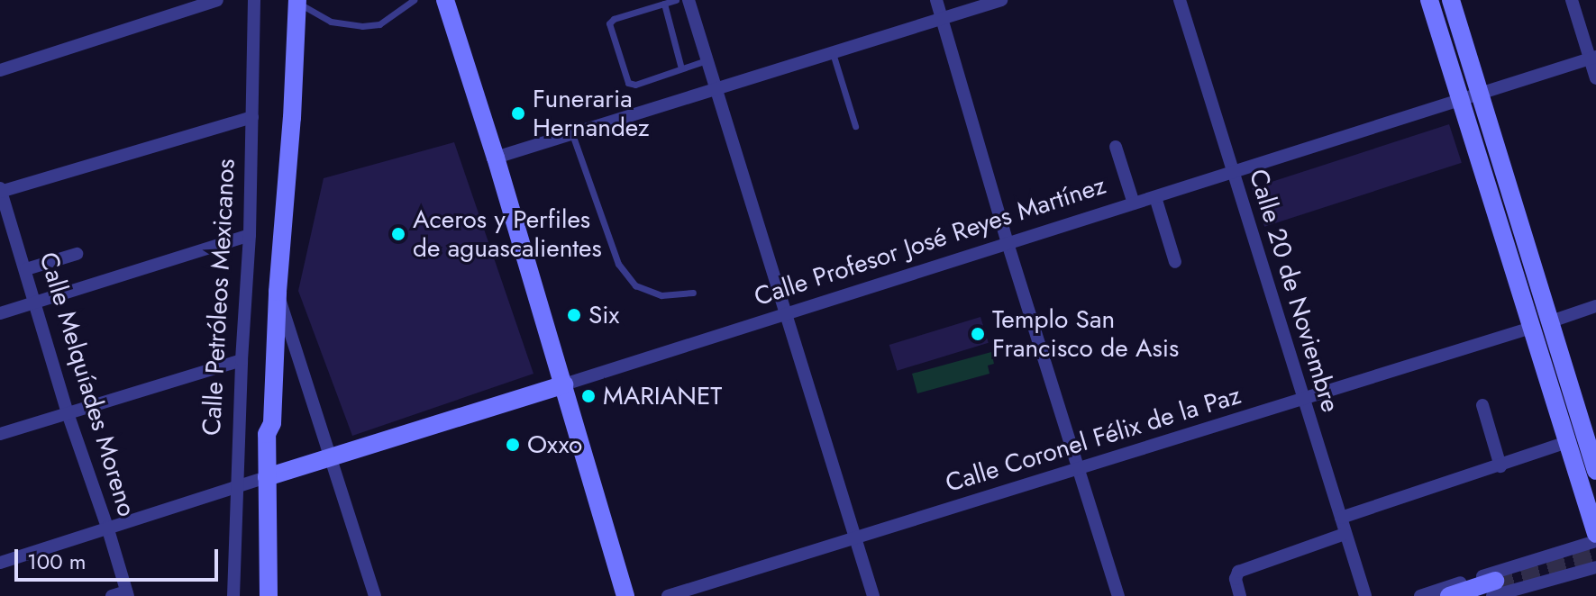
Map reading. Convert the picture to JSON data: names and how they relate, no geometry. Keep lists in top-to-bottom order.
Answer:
{
  "streets": {
    "main road": ["Calle Profesor José Reyes Martínez"],
    "street": [
      "Calle 20 de Noviembre",
      "Calle Petróleos Mexicanos",
      "Calle Melquíades Moreno",
      "Calle Coronel Félix de la Paz"
    ]
  },
  "crossings": [
    ["Calle Profesor José Reyes Martínez", "Calle 20 de Noviembre"],
    ["Calle Profesor José Reyes Martínez", "Calle Petróleos Mexicanos"],
    ["Calle Profesor José Reyes Martínez", "Calle Melquíades Moreno"],
    ["Calle 20 de Noviembre", "Calle Coronel Félix de la Paz"]
  ],
  "places": [
    "Funeraria Hernandez",
    "Aceros y Perfiles de aguascalientes",
    "Six",
    "Templo San Francisco de Asis",
    "MARIANET",
    "Oxxo"
  ],
  "scale_bar": "100 m"
}
